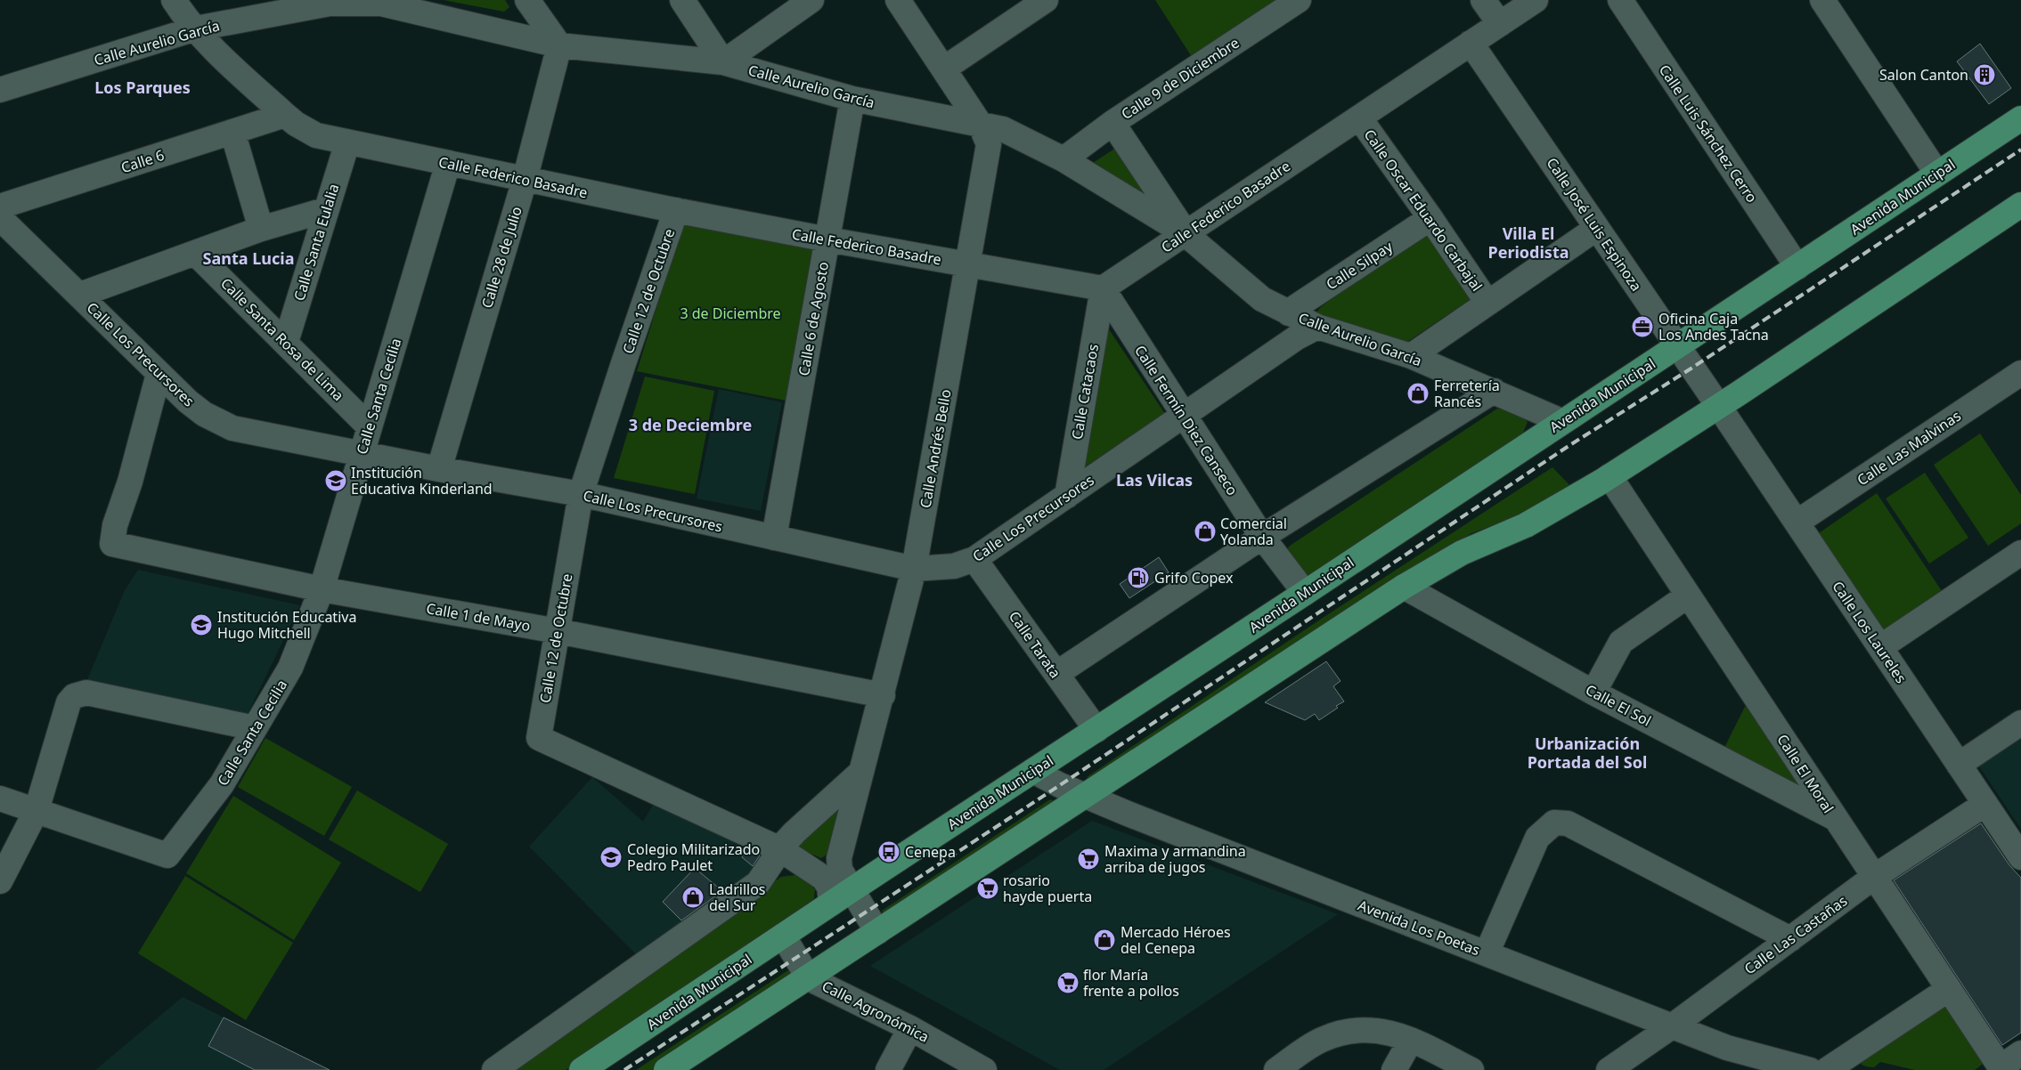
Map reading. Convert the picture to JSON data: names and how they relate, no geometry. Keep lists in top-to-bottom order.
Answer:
{
  "streets": {
    "main road": ["Avenida Municipal"],
    "street": [
      "Calle Aurelio García",
      "Calle 9 de Diciembre",
      "Calle Luis Sánchez Cerro",
      "Calle 6",
      "Calle Federico Basadre",
      "Calle Oscar Eduardo Carbajal",
      "Calle José Luis Espinoza",
      "Calle Santa Eulalia",
      "Calle 28 de Julio",
      "Calle Silpay",
      "Calle 12 de Octubre",
      "Calle 6 de Agosto",
      "Calle Santa Rosa de Lima",
      "Calle Los Precursores",
      "Calle Catacaos",
      "Calle Santa Cecilia",
      "Calle Fermín Diez Canseco",
      "Calle Las Malvinas",
      "Calle Andrés Bello",
      "Calle 1 de Mayo",
      "Calle Los Laureles",
      "Calle Tarata",
      "Calle El Sol",
      "Calle El Moral",
      "Avenida Los Poetas",
      "Calle Las Castañas",
      "Calle Agronómica"
    ]
  },
  "crossings": [
    ["Calle Aurelio García", "Calle 9 de Diciembre"],
    ["Calle Aurelio García", "Calle Federico Basadre"],
    ["Calle Aurelio García", "Avenida Municipal"],
    ["Calle Aurelio García", "Calle 28 de Julio"],
    ["Calle Aurelio García", "Calle Silpay"],
    ["Calle Aurelio García", "Calle 6 de Agosto"],
    ["Calle Aurelio García", "Calle Los Precursores"],
    ["Calle Aurelio García", "Calle Andrés Bello"],
    ["Calle Luis Sánchez Cerro", "Avenida Municipal"],
    ["Calle 6", "Calle Federico Basadre"],
    ["Calle Federico Basadre", "Calle Oscar Eduardo Carbajal"],
    ["Calle Federico Basadre", "Calle José Luis Espinoza"],
    ["Calle Federico Basadre", "Calle Santa Eulalia"],
    ["Calle Federico Basadre", "Calle 28 de Julio"],
    ["Calle Federico Basadre", "Calle 12 de Octubre"],
    ["Calle Federico Basadre", "Calle 6 de Agosto"],
    ["Calle Federico Basadre", "Calle Catacaos"],
    ["Calle Federico Basadre", "Calle Santa Cecilia"],
    ["Calle Federico Basadre", "Calle Fermín Diez Canseco"],
    ["Calle Federico Basadre", "Calle Andrés Bello"],
    ["Avenida Municipal", "Calle José Luis Espinoza"],
    ["Avenida Municipal", "Calle 12 de Octubre"],
    ["Avenida Municipal", "Calle Fermín Diez Canseco"],
    ["Avenida Municipal", "Calle Andrés Bello"],
    ["Avenida Municipal", "Calle Tarata"],
    ["Avenida Municipal", "Avenida Los Poetas"],
    ["Avenida Municipal", "Calle Agronómica"],
    ["Calle Oscar Eduardo Carbajal", "Calle Silpay"],
    ["Calle José Luis Espinoza", "Calle Los Laureles"],
    ["Calle Santa Eulalia", "Calle Santa Rosa de Lima"],
    ["Calle 28 de Julio", "Calle Los Precursores"],
    ["Calle 12 de Octubre", "Calle Los Precursores"],
    ["Calle 12 de Octubre", "Calle 1 de Mayo"],
    ["Calle 6 de Agosto", "Calle Los Precursores"],
    ["Calle Santa Rosa de Lima", "Calle Santa Cecilia"],
    ["Calle Los Precursores", "Calle Catacaos"],
    ["Calle Los Precursores", "Calle Santa Cecilia"],
    ["Calle Los Precursores", "Calle Fermín Diez Canseco"],
    ["Calle Los Precursores", "Calle Andrés Bello"],
    ["Calle Los Precursores", "Calle 1 de Mayo"],
    ["Calle Los Precursores", "Calle Tarata"],
    ["Calle Catacaos", "Calle Fermín Diez Canseco"],
    ["Calle Santa Cecilia", "Calle 1 de Mayo"],
    ["Calle Las Malvinas", "Calle Los Laureles"],
    ["Calle Andrés Bello", "Calle 1 de Mayo"],
    ["Calle Los Laureles", "Calle Las Castañas"],
    ["Calle El Sol", "Calle El Moral"],
    ["Calle El Moral", "Calle Las Castañas"],
    ["Avenida Los Poetas", "Calle Las Castañas"]
  ],
  "districts": [
    "Los Parques",
    "Villa El Periodista",
    "Santa Lucia",
    "3 de Deciembre",
    "Las Vilcas",
    "Urbanización Portada del Sol"
  ],
  "parks": ["3 de Diciembre"],
  "places": {
    "building": ["Salon Canton"],
    "office": ["Oficina Caja Los Andes Tacna"],
    "shop": [
      "Ferretería Rancés",
      "Comercial Yolanda",
      "Ladrillos del Sur",
      "Mercado Héroes del Cenepa"
    ],
    "school or university": ["Institución Educativa Kinderland", "Institución Educativa Hugo Mitchell", "Colegio Militarizado Pedro Paulet"],
    "fuel station": ["Grifo Copex"],
    "bus stop": ["Cenepa"],
    "supermarket": ["Maxima y armandina arriba de jugos", "rosario hayde puerta", "flor María frente a pollos"]
  }
}
